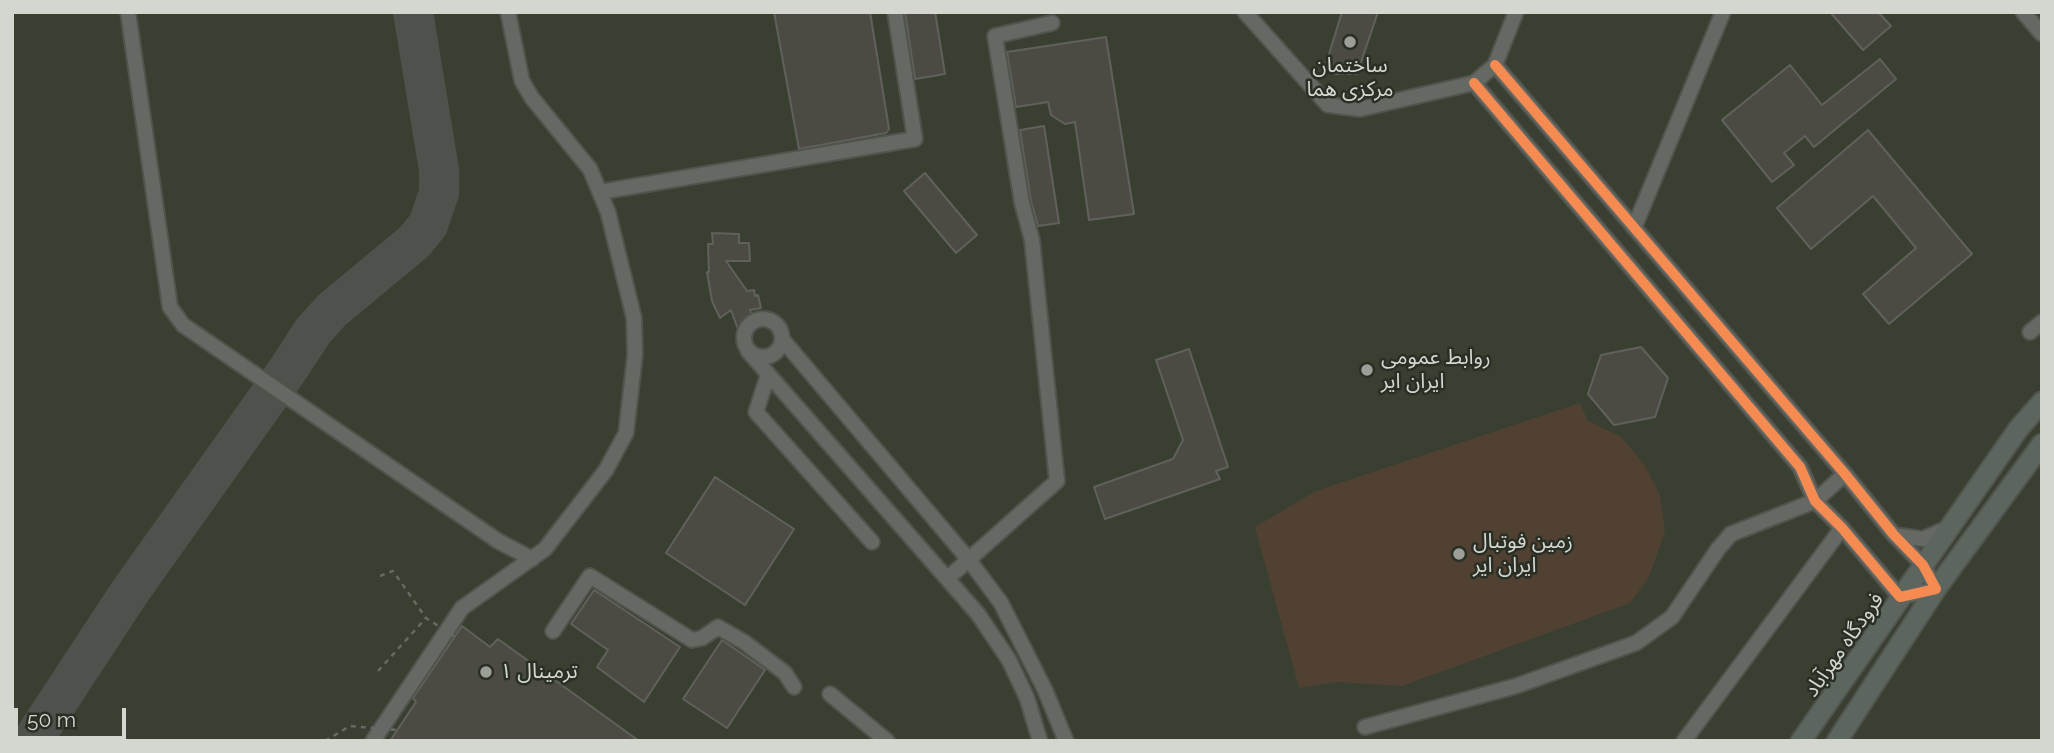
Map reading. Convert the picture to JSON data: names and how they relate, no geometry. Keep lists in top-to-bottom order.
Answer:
{
  "streets": {
    "main road": ["فرودگاه مهرآباد"]
  },
  "places": [
    "ساختمان مرکزی هما",
    "روابط عمومی ایران ایر",
    "زمین فوتبال ایران ایر",
    "ترمینال ۱"
  ],
  "scale_bar": "50 m"
}
